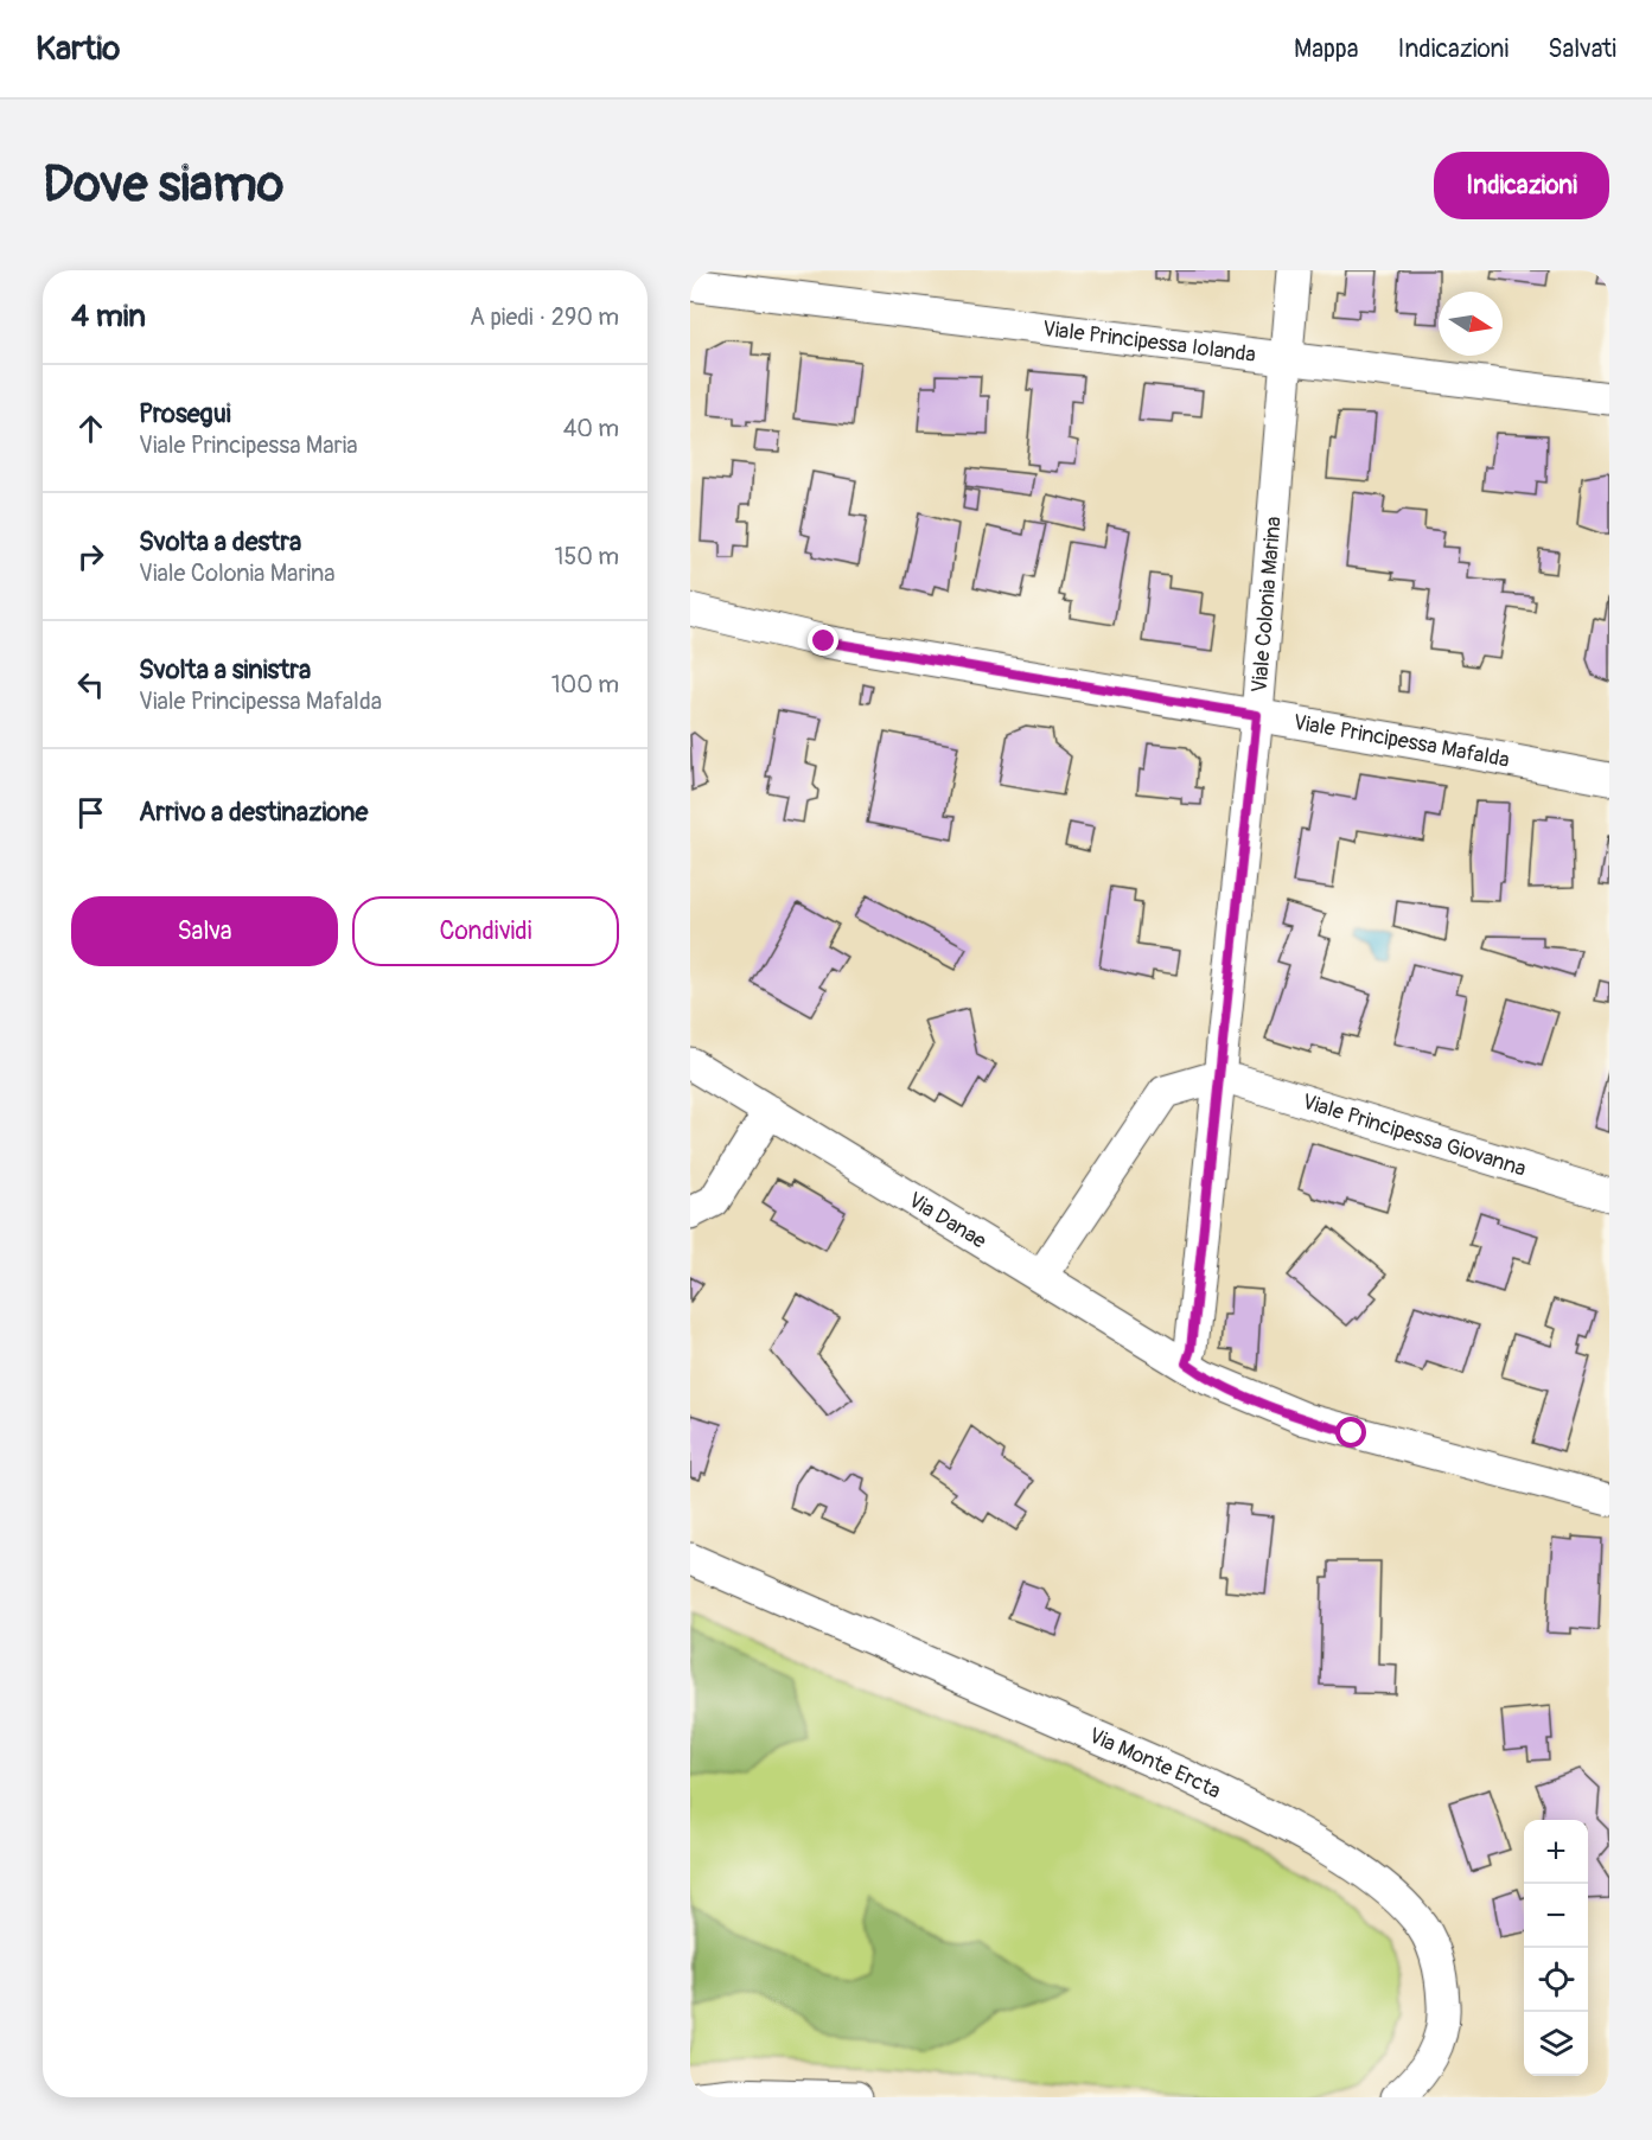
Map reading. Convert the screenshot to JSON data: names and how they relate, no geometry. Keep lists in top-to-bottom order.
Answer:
{
  "streets": {
    "street": [
      "Viale Principessa Iolanda",
      "Viale Colonia Marina",
      "Viale Principessa Mafalda",
      "Viale Principessa Giovanna",
      "Via Danae",
      "Via Monte Ercta"
    ]
  },
  "crossings": [
    ["Viale Principessa Iolanda", "Viale Colonia Marina"],
    ["Viale Colonia Marina", "Viale Principessa Mafalda"],
    ["Viale Colonia Marina", "Viale Principessa Giovanna"],
    ["Viale Colonia Marina", "Via Danae"]
  ],
  "north": "right",
  "page": {
    "header": "Kartio",
    "nav": ["Mappa", "Indicazioni", "Salvati"],
    "buttons": [
      "Indicazioni",
      ["Salva", "Condividi"]
    ],
    "title": "Dove siamo",
    "heading": ["4 min", "A piedi · 290 m"],
    "list": [
      ["Prosegui", "Viale Principessa Maria", "40 m"],
      ["Svolta a destra", "Viale Colonia Marina", "150 m"],
      ["Svolta a sinistra", "Viale Principessa Mafalda", "100 m"],
      "Arrivo a destinazione"
    ],
    "map_buttons": ["+", "−"]
  }
}
